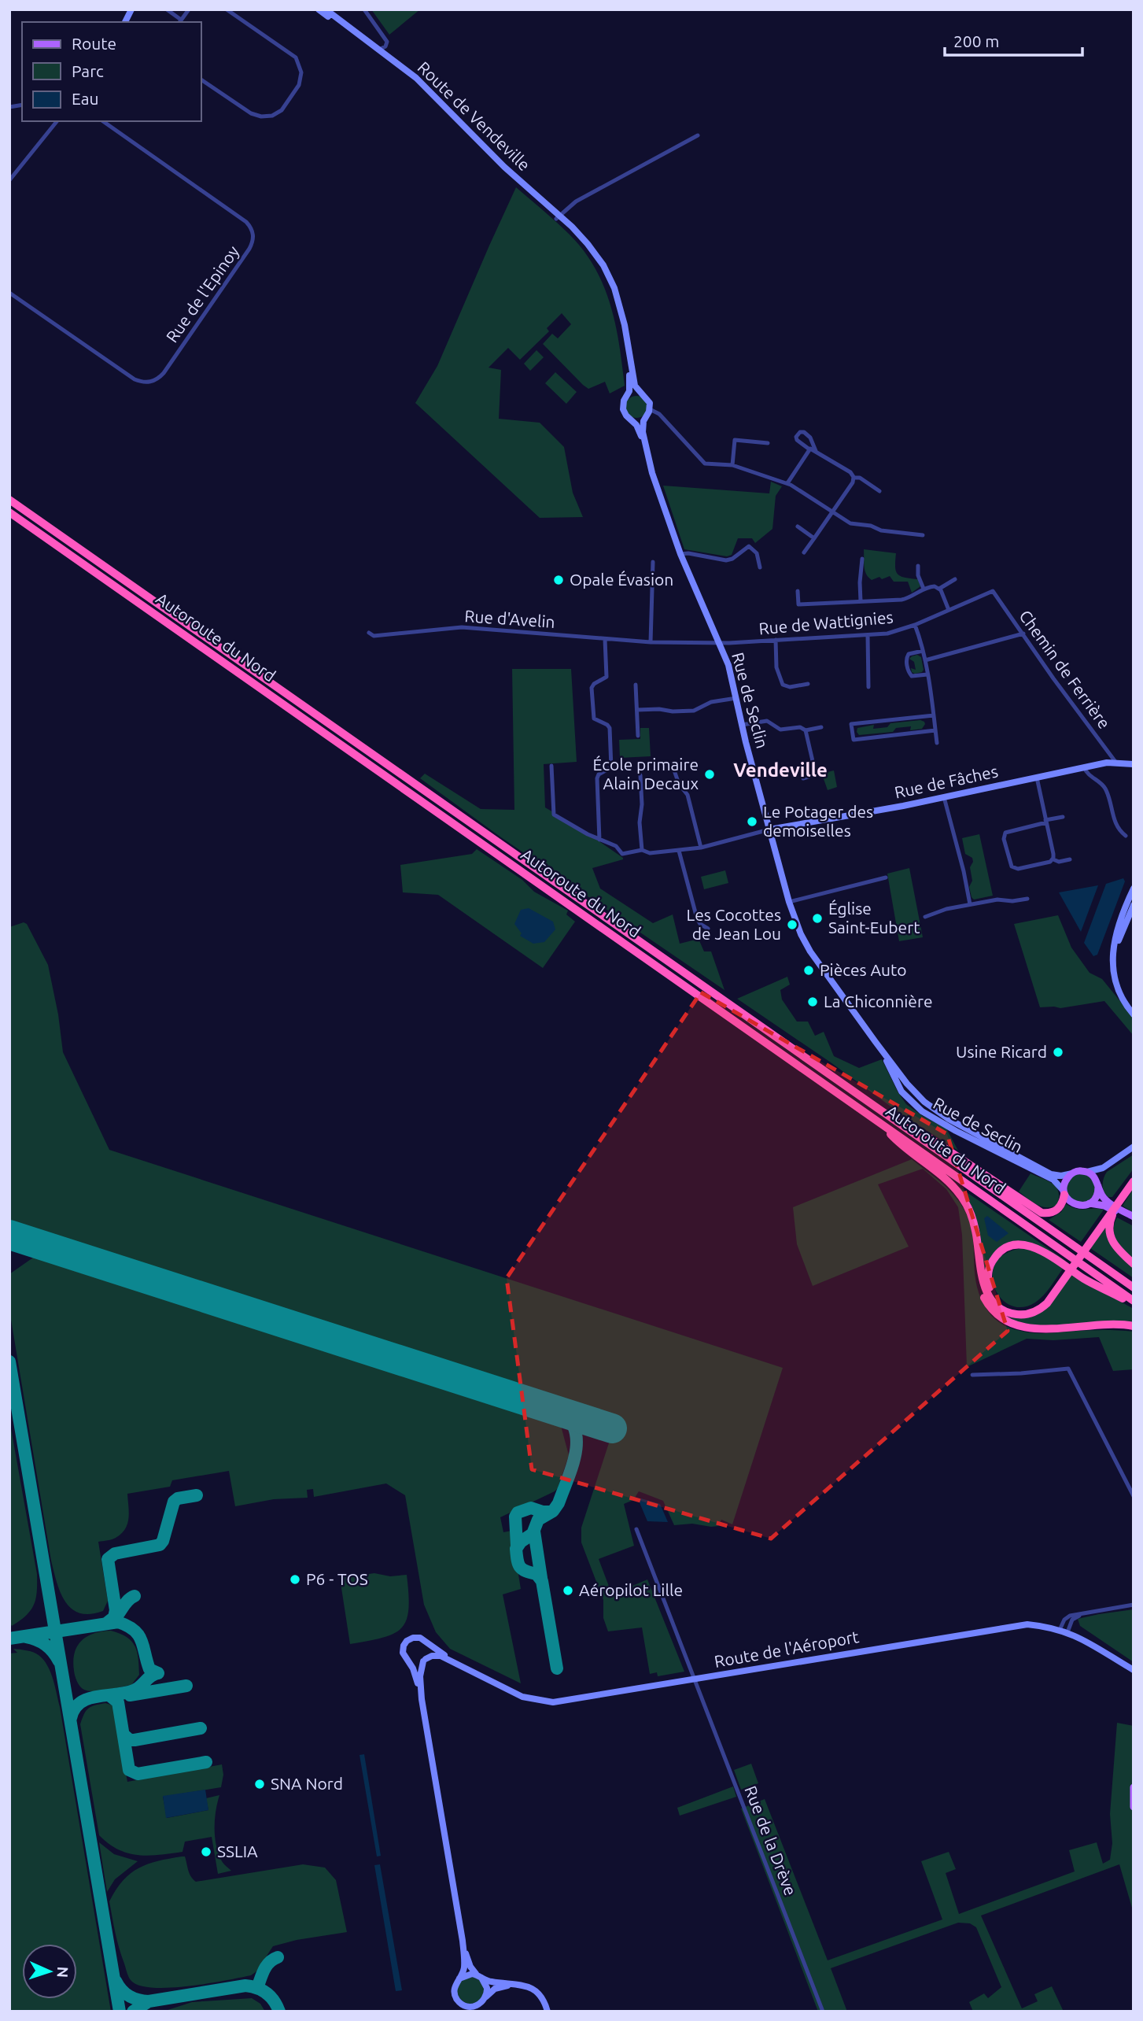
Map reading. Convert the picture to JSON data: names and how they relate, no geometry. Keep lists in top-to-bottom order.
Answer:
{
  "streets": {
    "highway": ["Autoroute du Nord"],
    "main road": [
      "Route de Vendeville",
      "Rue de Seclin",
      "Rue de Fâches",
      "Route de l'Aéroport"
    ],
    "street": [
      "Rue de l'Epinoy",
      "Rue d'Avelin",
      "Rue de Wattignies",
      "Chemin de Ferrière",
      "Rue de la Drève"
    ]
  },
  "crossings": [
    ["Route de Vendeville", "Rue de Seclin"],
    ["Rue d'Avelin", "Rue de Wattignies"],
    ["Rue d'Avelin", "Rue de Seclin"],
    ["Rue de Wattignies", "Chemin de Ferrière"],
    ["Rue de Wattignies", "Rue de Seclin"],
    ["Chemin de Ferrière", "Rue de Fâches"],
    ["Rue de Seclin", "Rue de Fâches"],
    ["Route de l'Aéroport", "Rue de la Drève"]
  ],
  "districts": ["Vendeville"],
  "places": [
    "Opale Évasion",
    "École primaire Alain Decaux",
    "Le Potager des demoiselles",
    "Église Saint-Eubert",
    "Les Cocottes de Jean Lou",
    "Pièces Auto",
    "La Chiconnière",
    "Usine Ricard",
    "P6 - TOS",
    "Aéropilot Lille",
    "SNA Nord",
    "SSLIA"
  ],
  "legend": ["Route", "Parc", "Eau"],
  "scale_bar": "200 m",
  "north": "right"
}
